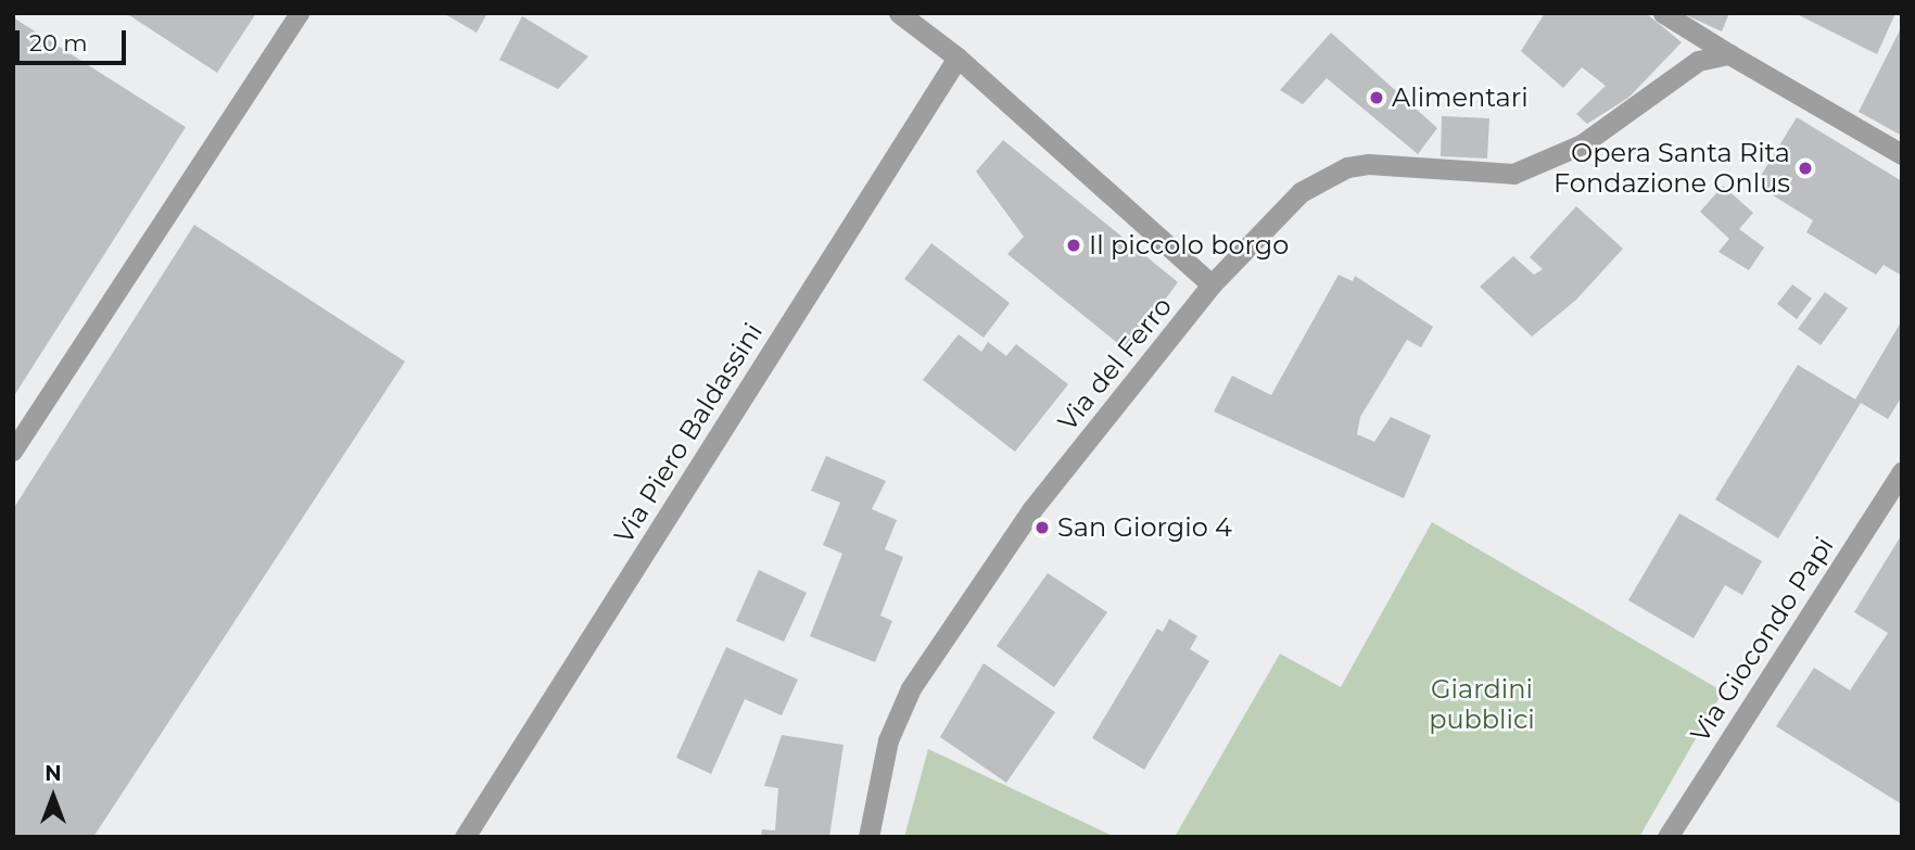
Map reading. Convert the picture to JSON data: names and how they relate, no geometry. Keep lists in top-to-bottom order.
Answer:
{
  "streets": {
    "street": ["Via del Ferro", "Via Piero Baldassini", "Via Giocondo Papi"]
  },
  "parks": ["Giardini pubblici"],
  "places": [
    "Alimentari",
    "Opera Santa Rita Fondazione Onlus",
    "Il piccolo borgo",
    "San Giorgio 4"
  ],
  "scale_bar": "20 m",
  "north": "top"
}
